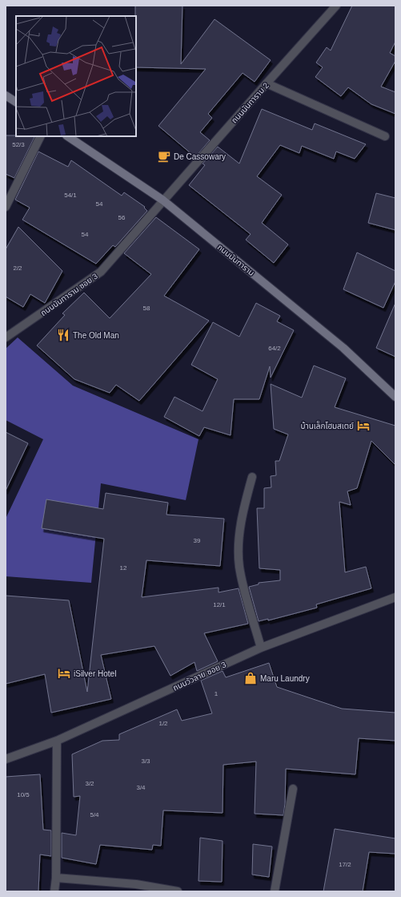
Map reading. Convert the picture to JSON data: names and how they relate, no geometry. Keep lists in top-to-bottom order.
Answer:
{
  "streets": {
    "street": [
      "ถนนนันทาราม 2",
      "ถนนนันทาราม",
      "ถนนนันทาราม ซอย 3",
      "ถนนวัวลาย ซอย 3"
    ]
  },
  "crossings": [
    ["ถนนนันทาราม 2", "ถนนนันทาราม"],
    ["ถนนนันทาราม 2", "ถนนนันทาราม ซอย 3"],
    ["ถนนนันทาราม", "ถนนนันทาราม ซอย 3"]
  ],
  "places": {
    "cafe": ["De Cassowary"],
    "restaurant": ["The Old Man"],
    "hotel": ["บ้านเล็กโฮมสเตย์", "iSilver Hotel"],
    "shop": ["Maru Laundry"]
  },
  "house_numbers": [
    "52/3",
    "54/1",
    "54",
    "56",
    "54",
    "2/2",
    "58",
    "64/2",
    "39",
    "12",
    "12/1",
    "1",
    "1/2",
    "3/3",
    "3/2",
    "3/4",
    "10/5",
    "5/4",
    "17/2"
  ]
}
